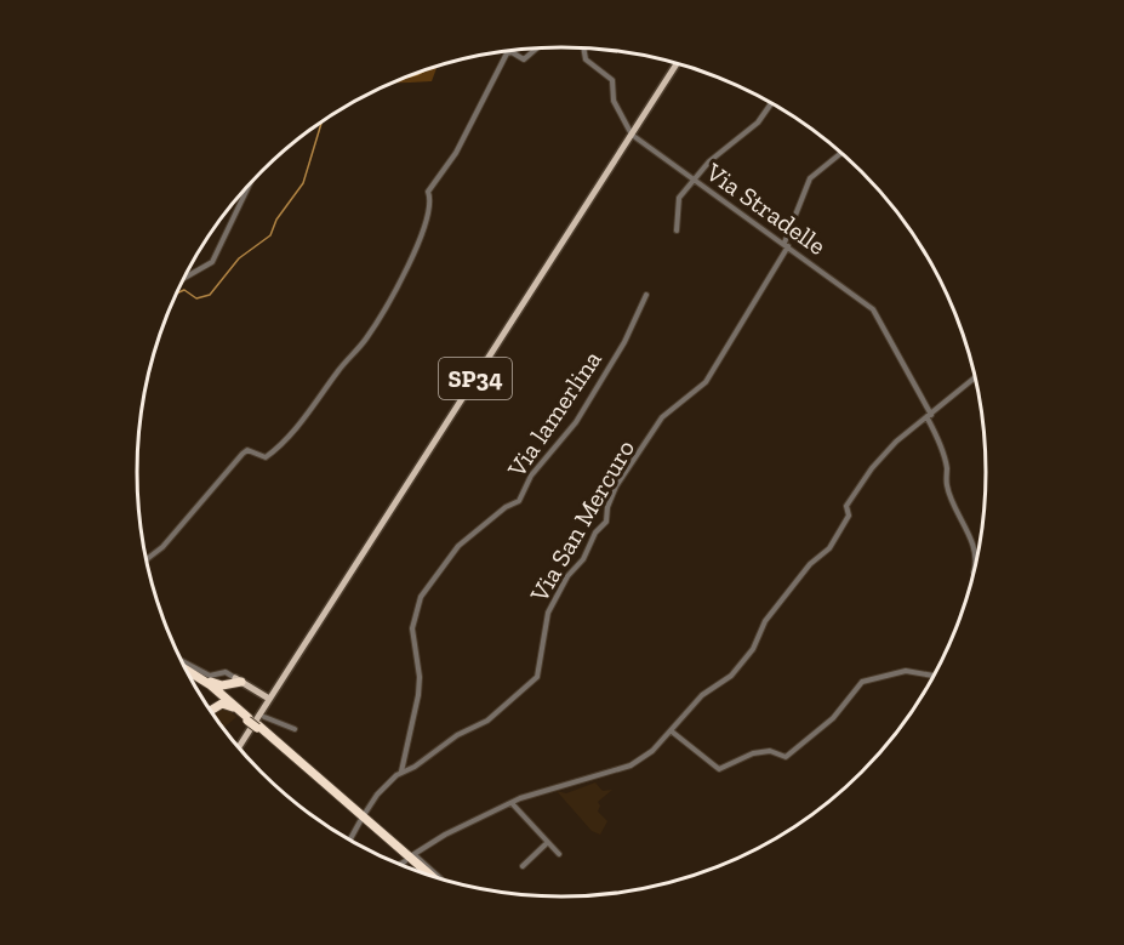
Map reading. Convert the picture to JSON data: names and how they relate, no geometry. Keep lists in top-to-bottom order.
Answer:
{
  "streets": {
    "main road": ["SP34"],
    "street": ["Via Stradelle", "Via lamerlina", "Via San Mercuro"]
  },
  "crossings": [
    ["Via Stradelle", "SP34"],
    ["Via Stradelle", "Via San Mercuro"],
    ["Via lamerlina", "Via San Mercuro"]
  ]
}
